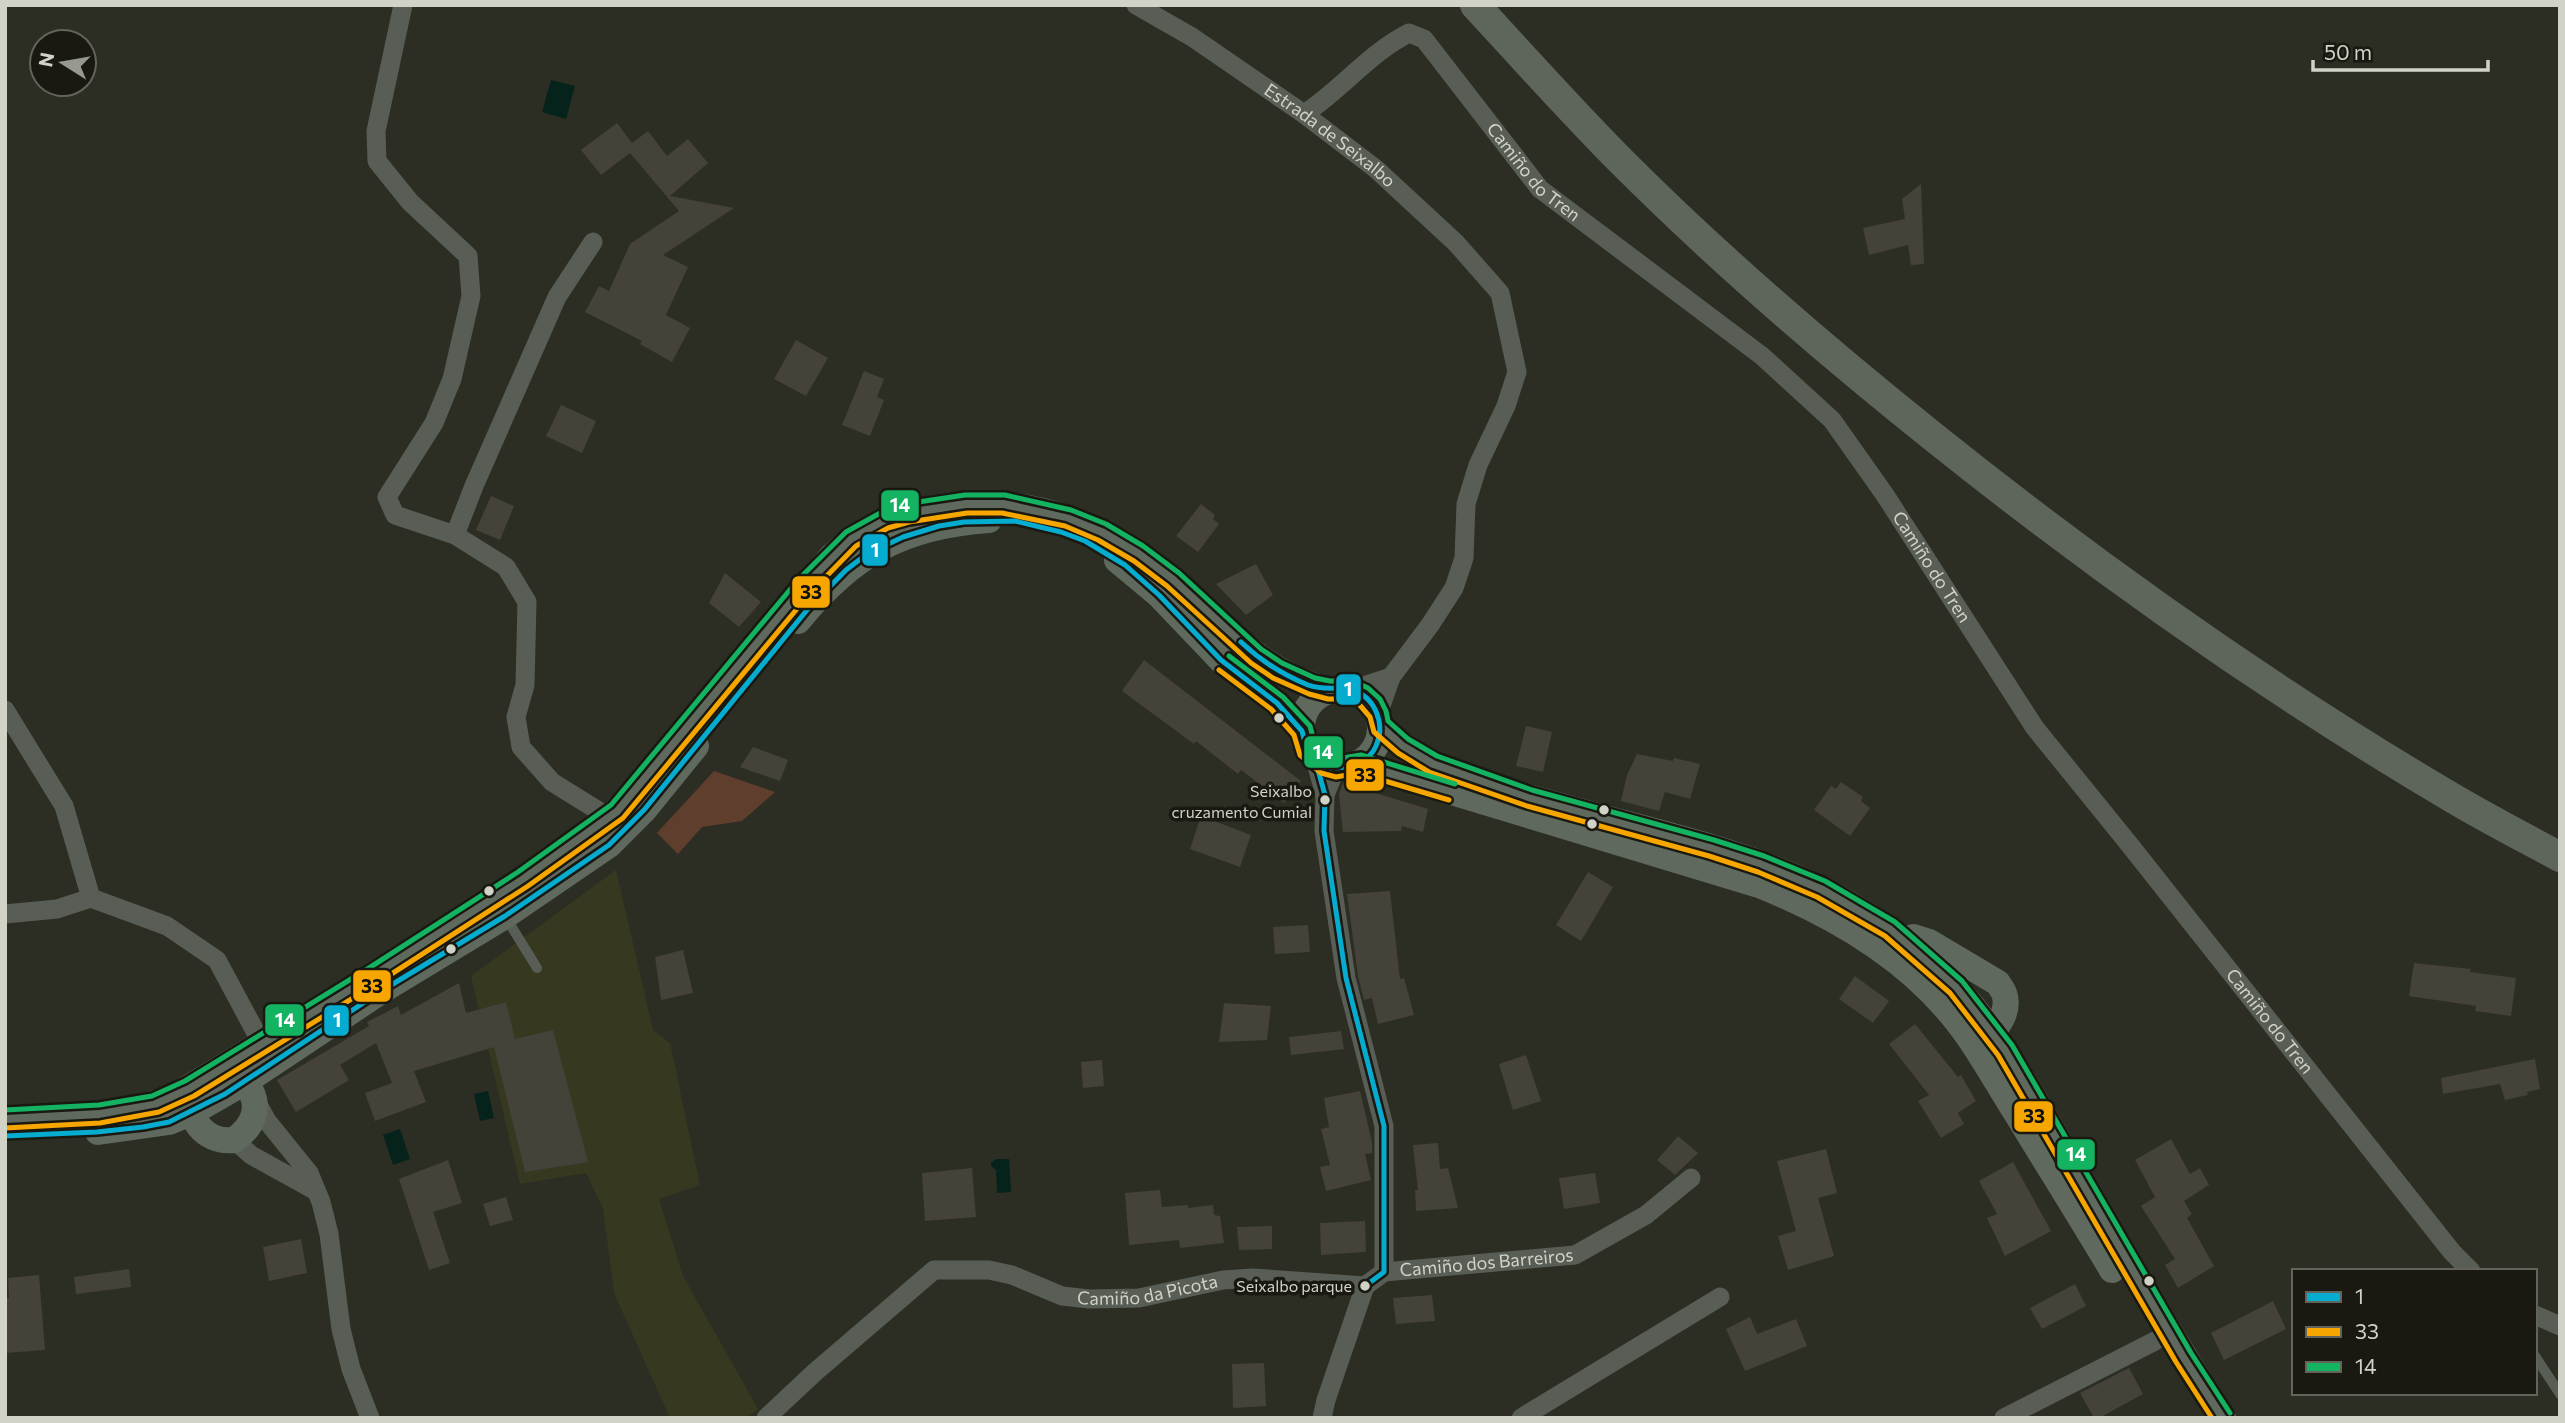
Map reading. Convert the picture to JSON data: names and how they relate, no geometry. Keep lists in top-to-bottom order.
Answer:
{
  "streets": {
    "street": [
      "Estrada de Seixalbo",
      "Camiño do Tren",
      "Camiño dos Barreiros",
      "Camiño da Picota"
    ]
  },
  "crossings": [
    ["Estrada de Seixalbo", "Camiño do Tren"]
  ],
  "places": ["Seixalbo cruzamento Cumial", "Seixalbo parque"],
  "lines": ["transit line 14", "transit line 33", "transit line 1"],
  "legend": ["1", "33", "14"],
  "scale_bar": "50 m",
  "north": "left"
}
